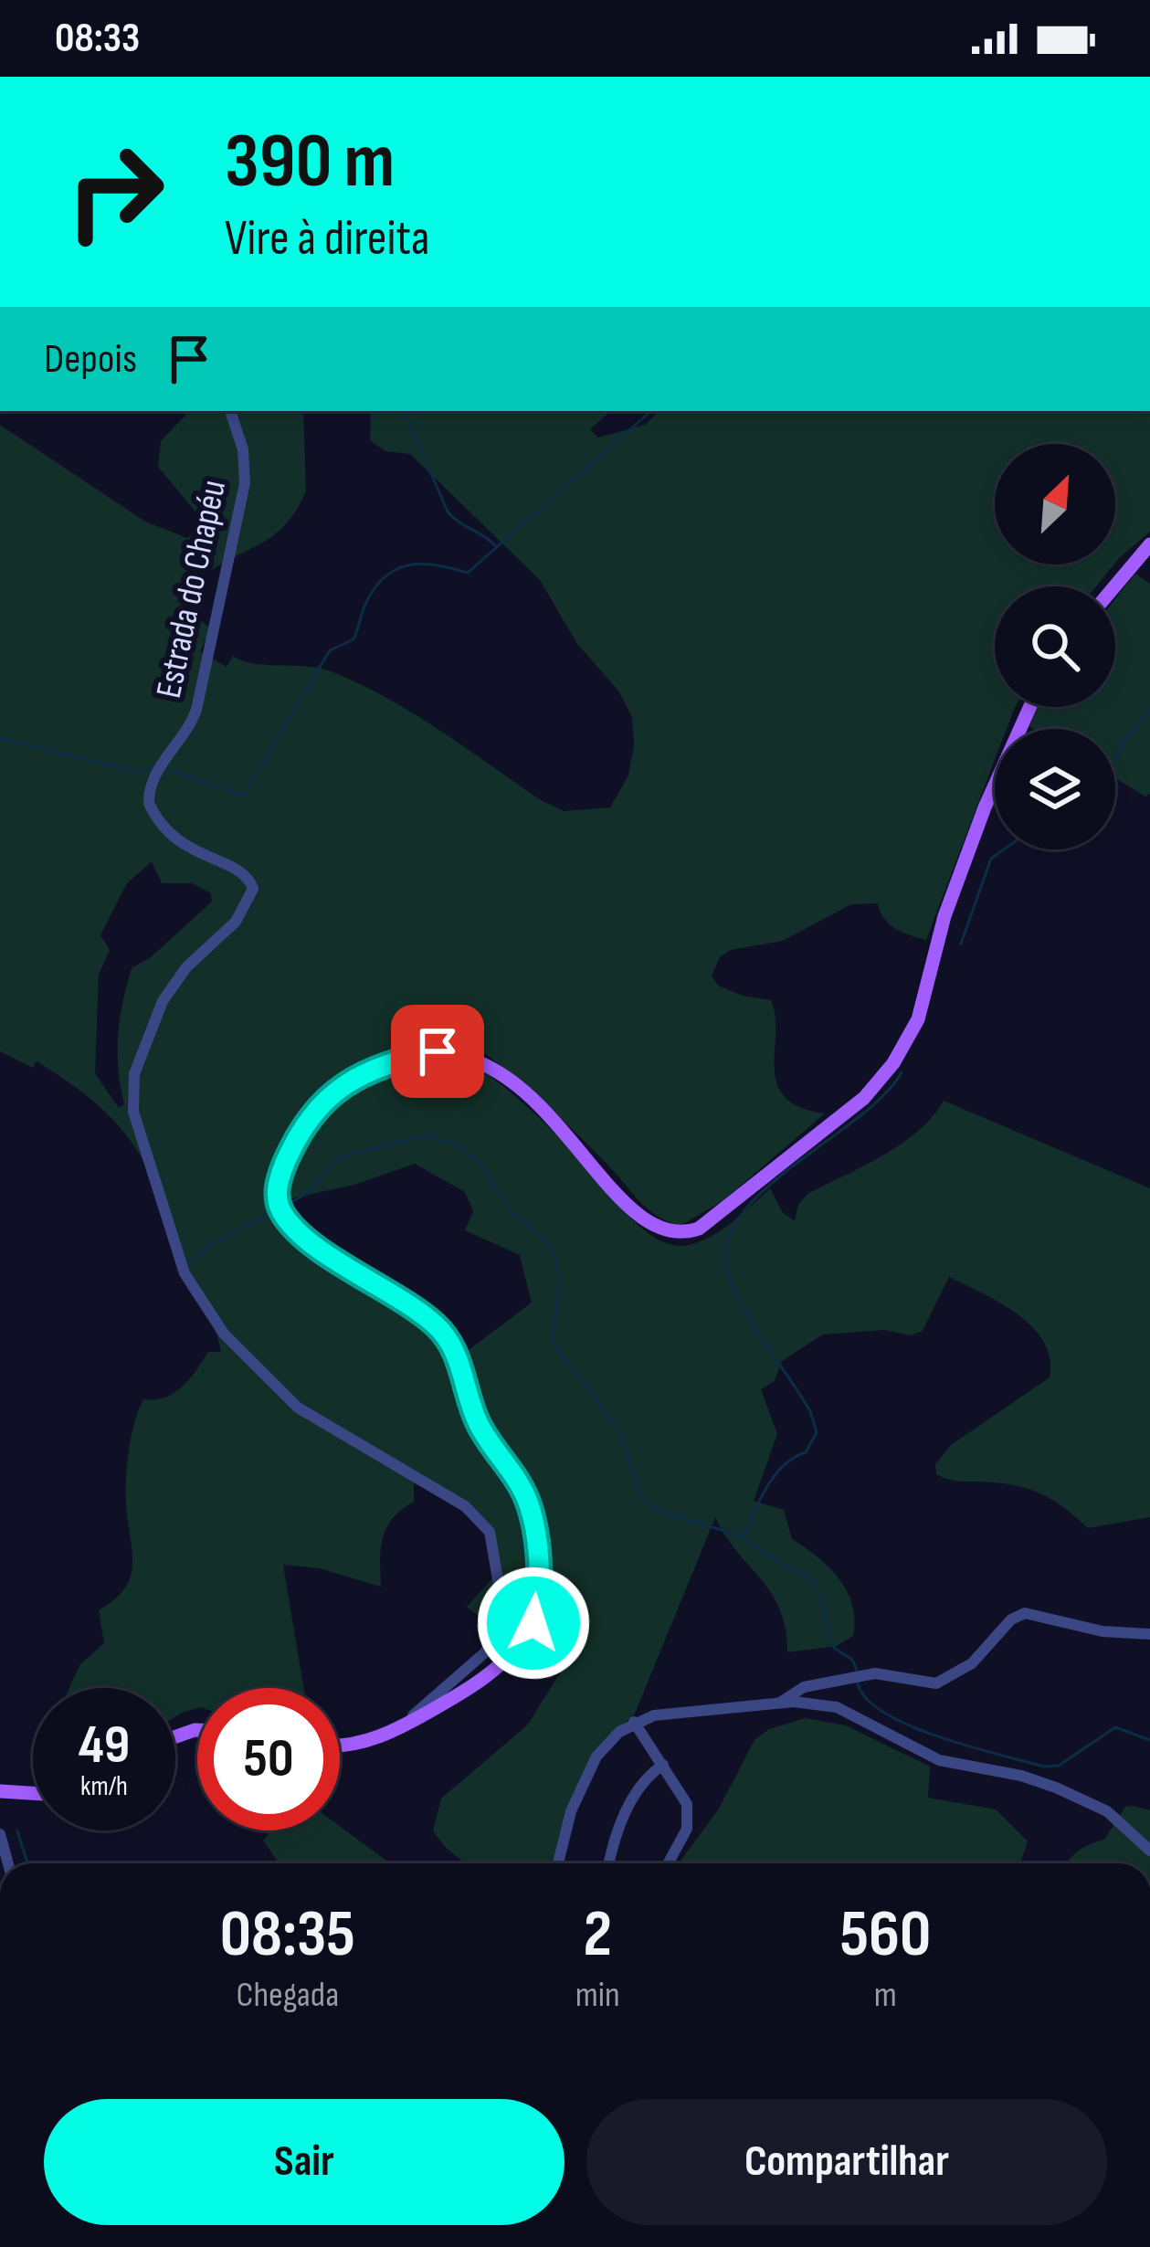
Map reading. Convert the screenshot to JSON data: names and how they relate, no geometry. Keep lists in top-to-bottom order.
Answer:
{
  "streets": {
    "street": ["Estrada do Chapéu"]
  },
  "north": "top right",
  "page": {
    "status": "08:33",
    "turn": ["390 m", "Vire à direita"],
    "then": "Depois",
    "speed": "49 km/h",
    "limit": "50",
    "eta": [
      "08:35",
      "Chegada",
      "2",
      "min",
      "560",
      "m"
    ],
    "buttons": ["Sair", "Compartilhar"]
  }
}
